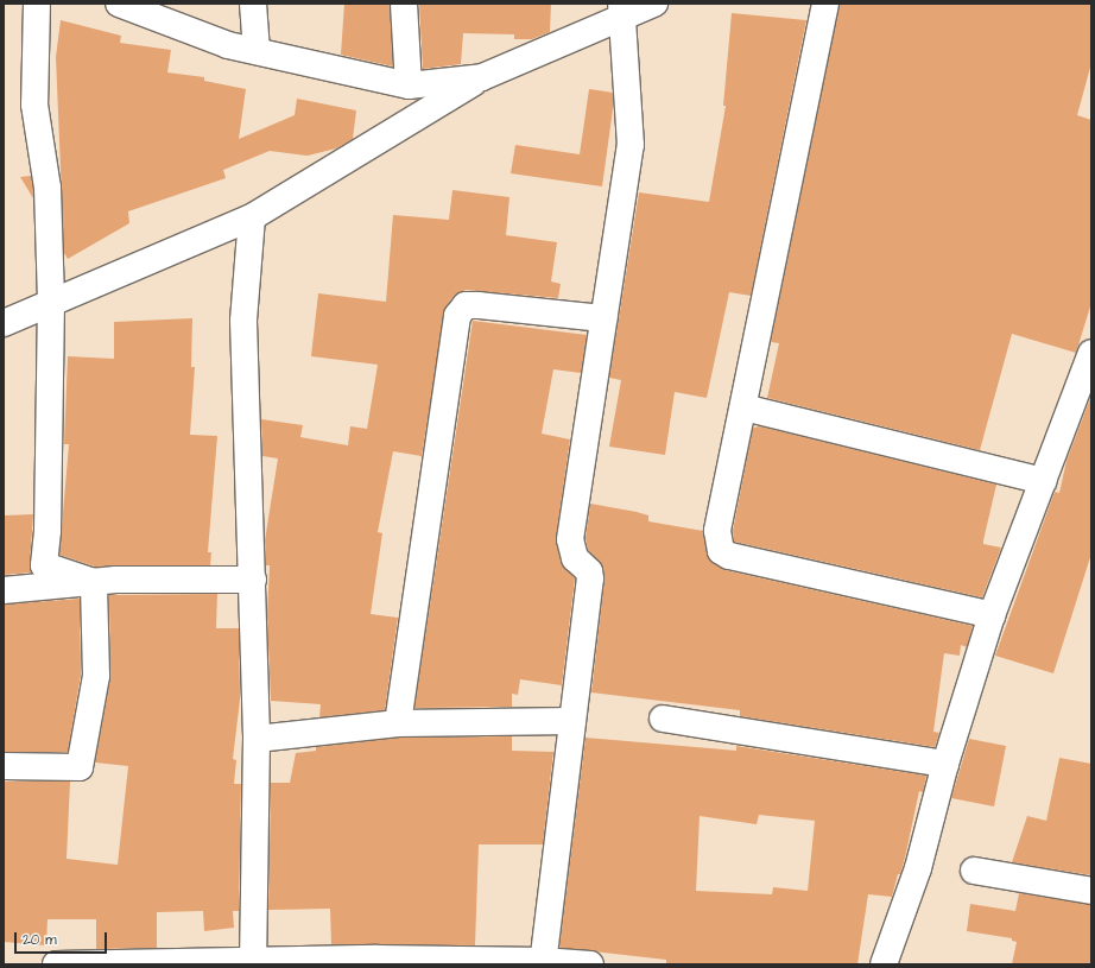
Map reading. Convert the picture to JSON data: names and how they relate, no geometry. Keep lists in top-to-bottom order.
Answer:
{
  "scale_bar": "20 m"
}
